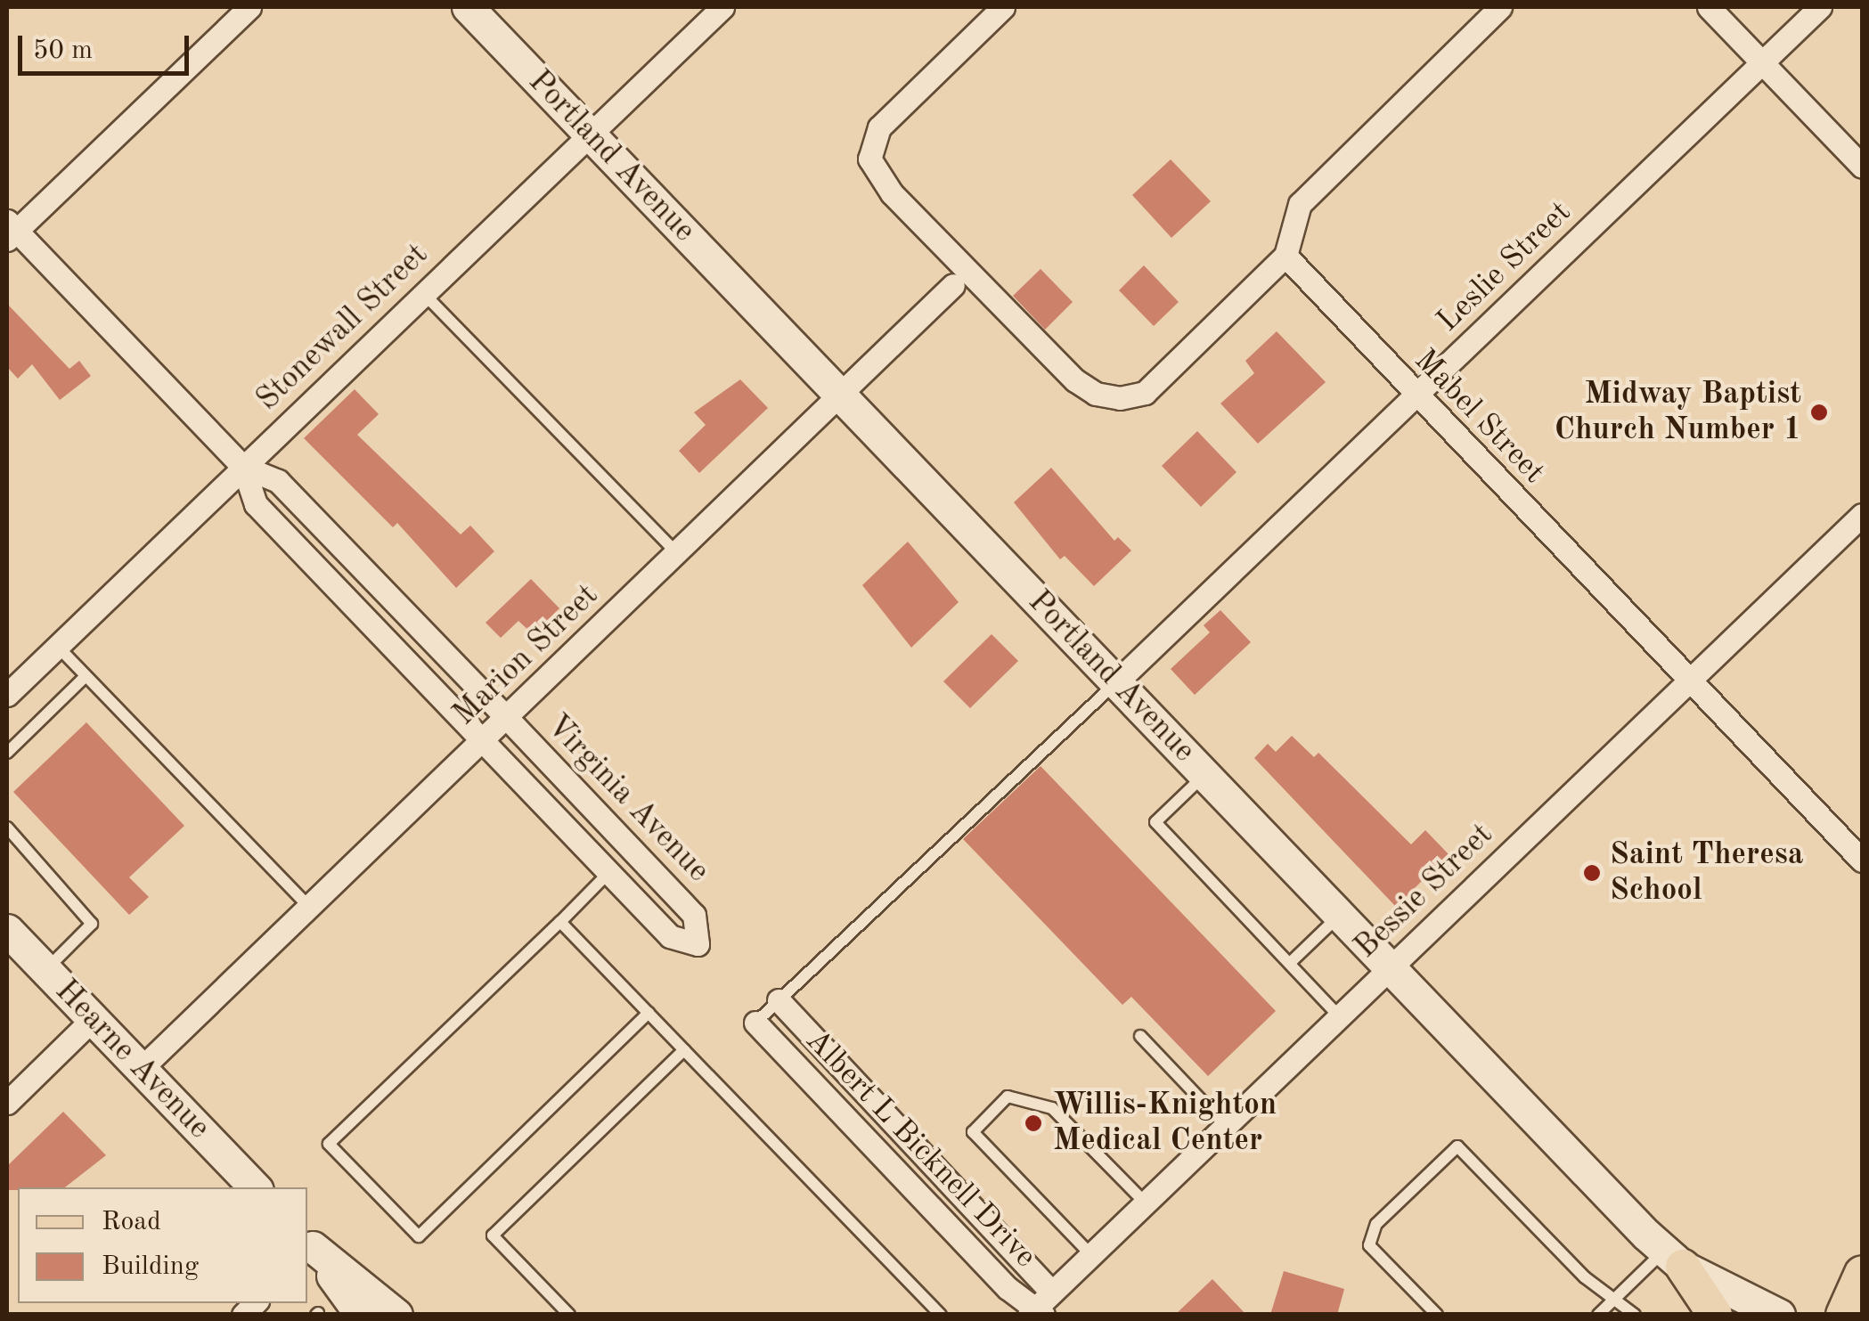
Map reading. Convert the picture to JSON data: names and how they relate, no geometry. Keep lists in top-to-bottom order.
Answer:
{
  "streets": {
    "street": [
      "Portland Avenue",
      "Leslie Street",
      "Stonewall Street",
      "Mabel Street",
      "Marion Street",
      "Virginia Avenue",
      "Bessie Street",
      "Hearne Avenue",
      "Albert L Bicknell Drive"
    ]
  },
  "crossings": [
    ["Portland Avenue", "Leslie Street"],
    ["Portland Avenue", "Stonewall Street"],
    ["Portland Avenue", "Marion Street"],
    ["Portland Avenue", "Bessie Street"],
    ["Leslie Street", "Mabel Street"],
    ["Stonewall Street", "Virginia Avenue"],
    ["Mabel Street", "Bessie Street"],
    ["Marion Street", "Virginia Avenue"],
    ["Marion Street", "Hearne Avenue"],
    ["Bessie Street", "Albert L Bicknell Drive"]
  ],
  "places": ["Midway Baptist Church Number 1", "Saint Theresa School", "Willis-Knighton Medical Center"],
  "legend": ["Road", "Building"],
  "scale_bar": "50 m"
}
